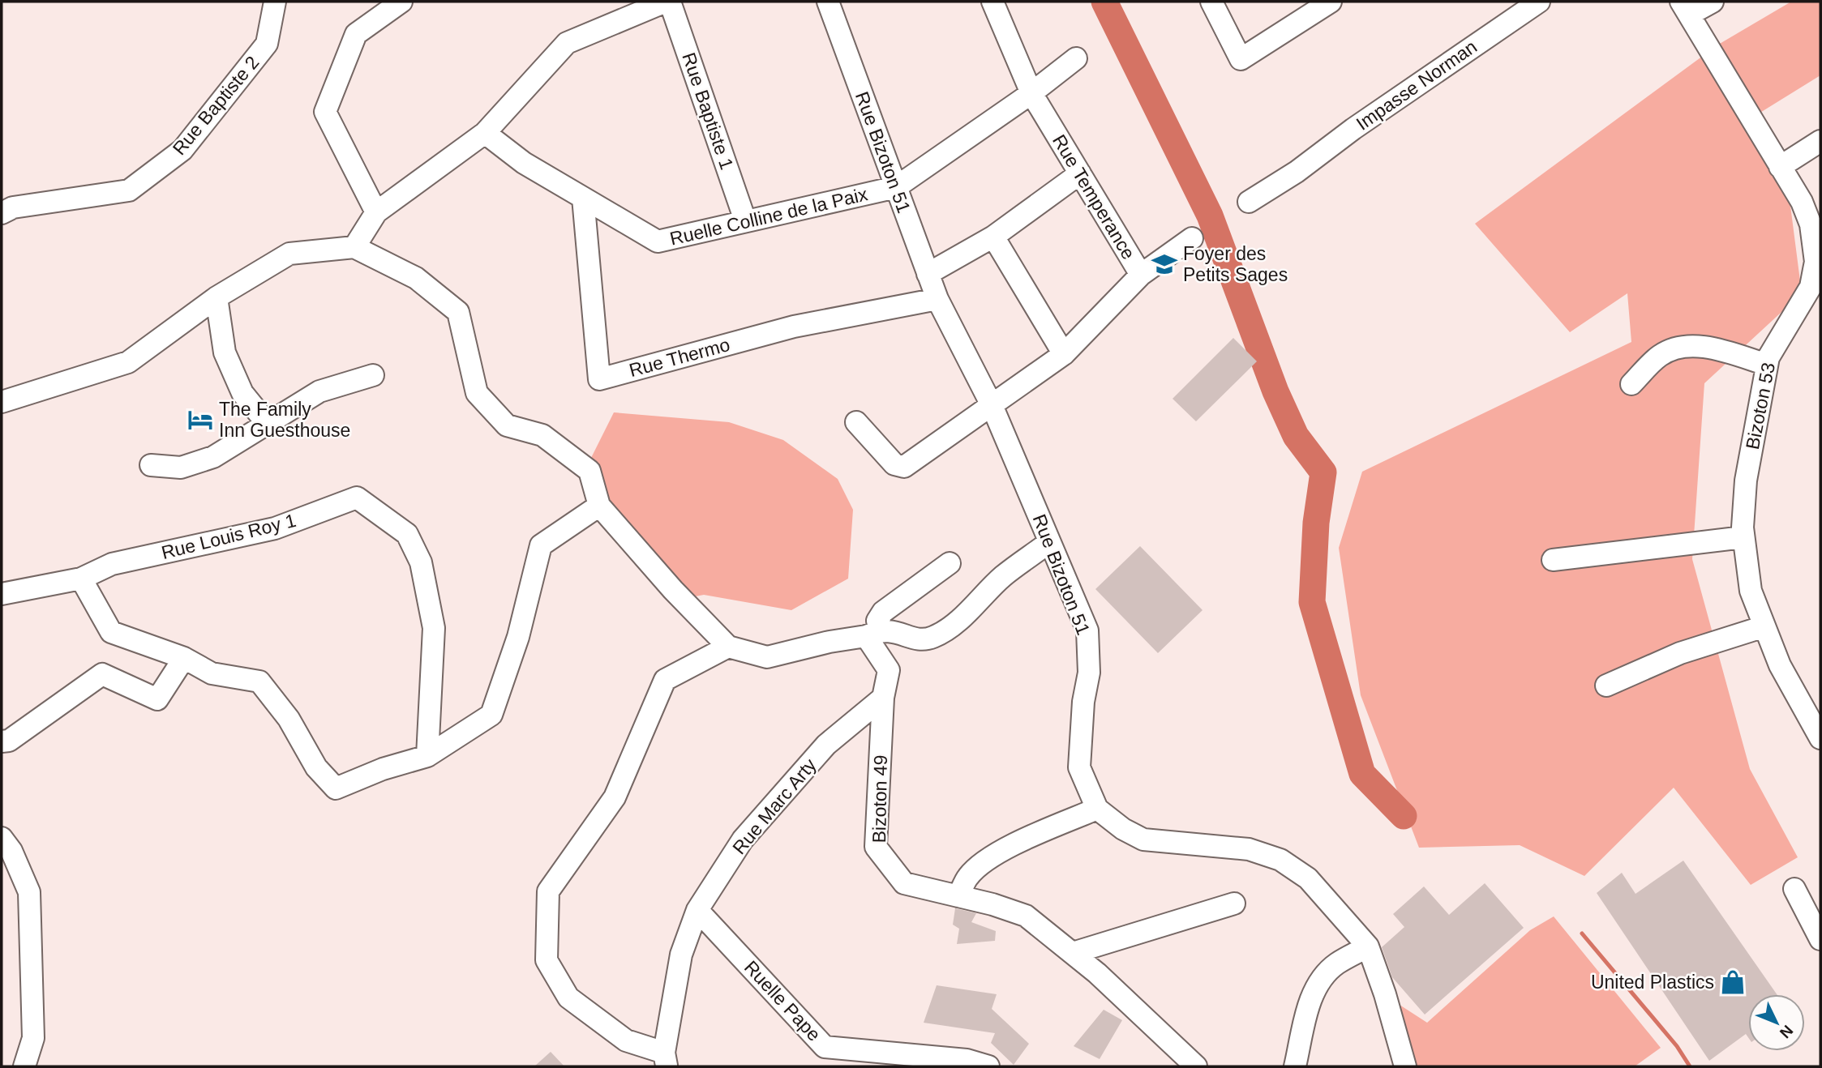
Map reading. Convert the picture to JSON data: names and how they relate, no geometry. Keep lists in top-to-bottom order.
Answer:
{
  "streets": {
    "street": [
      "Impasse Norman",
      "Rue Baptiste 2",
      "Rue Baptiste 1",
      "Rue Bizoton 51",
      "Rue Temperance",
      "Ruelle Colline de la Paix",
      "Rue Thermo",
      "Bizoton 53",
      "Rue Louis Roy 1",
      "Bizoton 49",
      "Rue Marc Arty",
      "Ruelle Pape"
    ]
  },
  "crossings": [
    ["Rue Baptiste 1", "Ruelle Colline de la Paix"],
    ["Rue Bizoton 51", "Rue Temperance"],
    ["Rue Bizoton 51", "Ruelle Colline de la Paix"],
    ["Rue Bizoton 51", "Rue Thermo"],
    ["Rue Temperance", "Ruelle Colline de la Paix"],
    ["Ruelle Colline de la Paix", "Rue Thermo"],
    ["Bizoton 49", "Rue Marc Arty"],
    ["Rue Marc Arty", "Ruelle Pape"]
  ],
  "places": {
    "school or university": ["Foyer des Petits Sages"],
    "hotel": ["The Family Inn Guesthouse"],
    "shop": ["United Plastics"]
  },
  "north": "bottom right"
}
